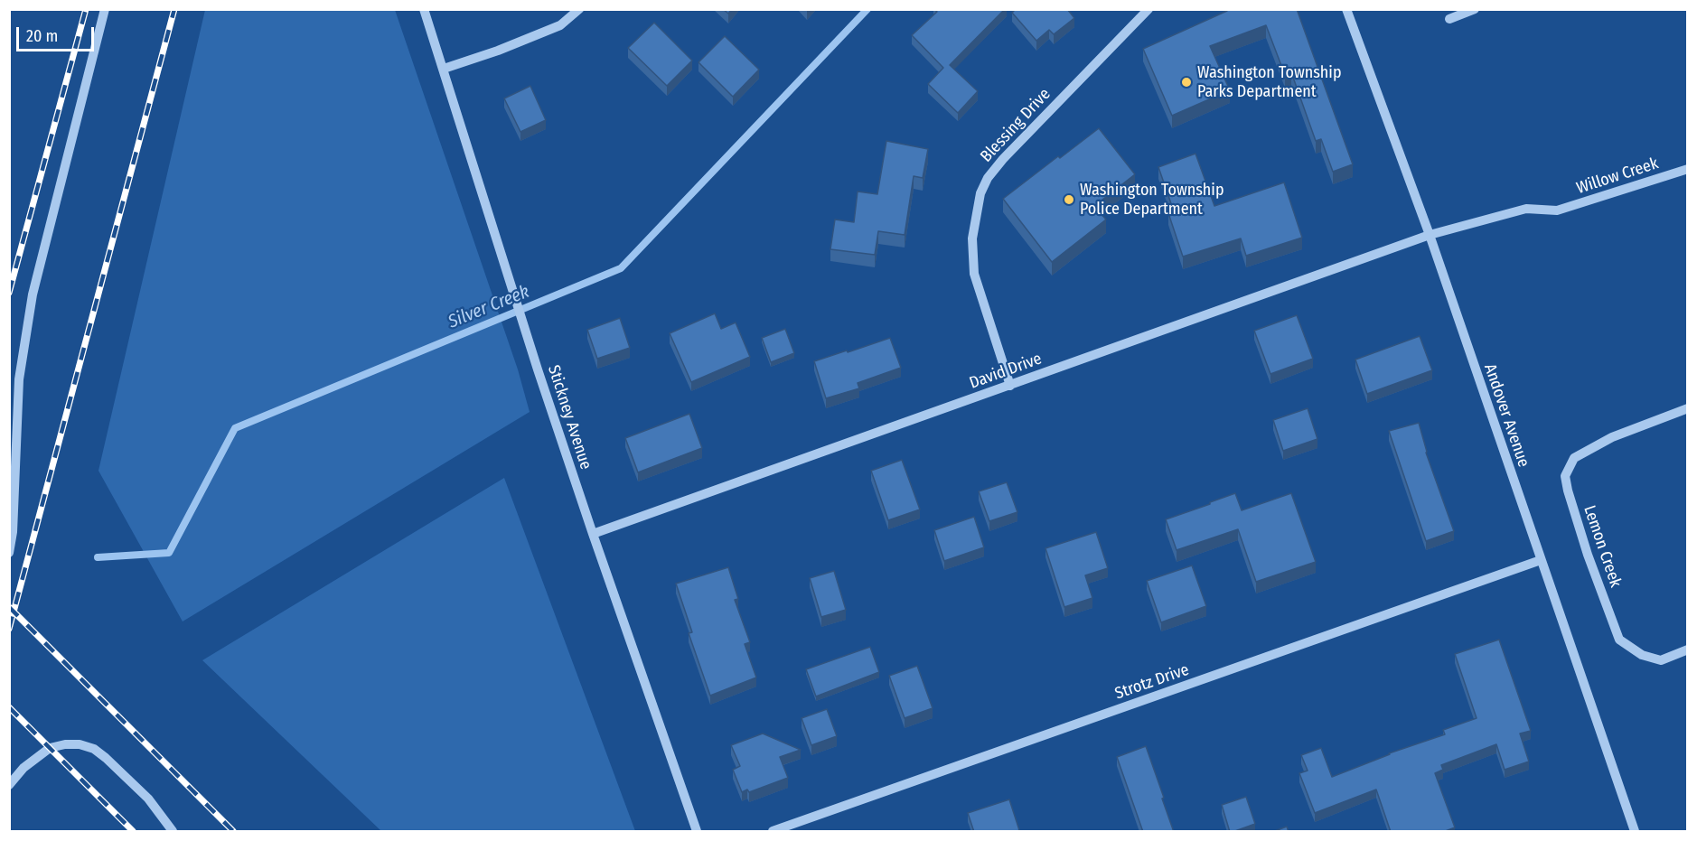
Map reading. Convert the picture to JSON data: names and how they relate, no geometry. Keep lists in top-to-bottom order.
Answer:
{
  "streets": {
    "street": [
      "Blessing Drive",
      "Willow Creek",
      "David Drive",
      "Andover Avenue",
      "Stickney Avenue",
      "Lemon Creek",
      "Strotz Drive"
    ]
  },
  "crossings": [
    ["Blessing Drive", "David Drive"],
    ["Willow Creek", "David Drive"],
    ["David Drive", "Andover Avenue"],
    ["David Drive", "Stickney Avenue"],
    ["Andover Avenue", "Strotz Drive"]
  ],
  "water": ["Silver Creek"],
  "places": ["Washington Township Parks Department", "Washington Township Police Department"],
  "scale_bar": "20 m"
}
